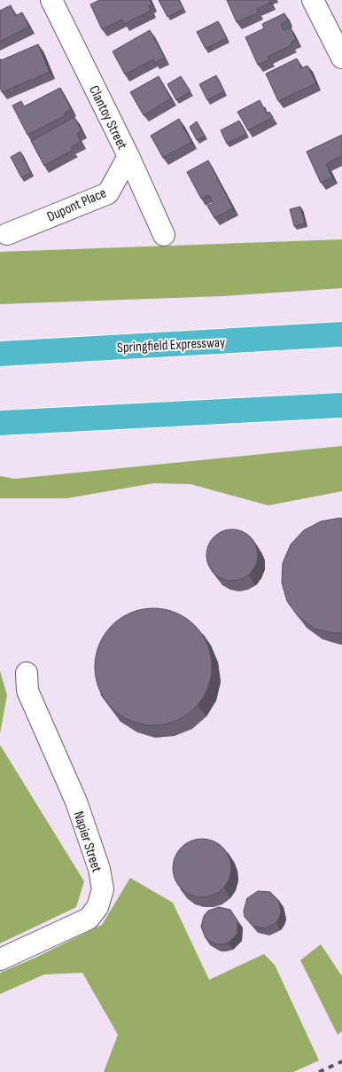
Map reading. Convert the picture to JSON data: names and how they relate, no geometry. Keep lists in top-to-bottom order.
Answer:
{
  "streets": {
    "highway": ["Springfield Expressway"],
    "street": ["Clantoy Street", "Dupont Place", "Napier Street"]
  },
  "crossings": [
    ["Clantoy Street", "Dupont Place"]
  ]
}
